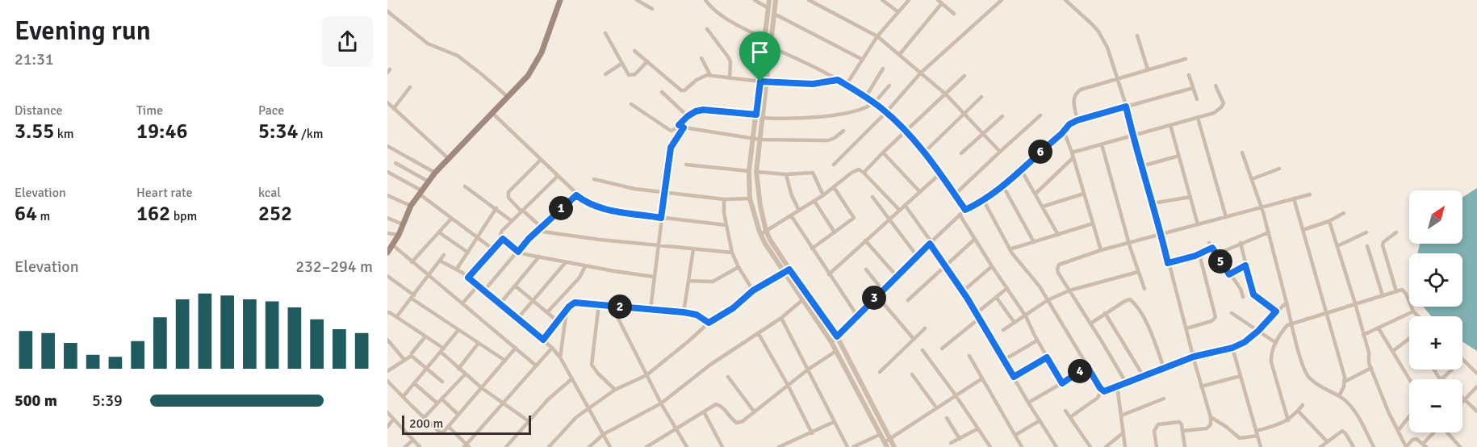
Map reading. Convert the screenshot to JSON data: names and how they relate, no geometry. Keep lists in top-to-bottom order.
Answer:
{
  "scale_bar": "200 m",
  "north": "top right",
  "page": {
    "heading": ["Evening run", "21:31"],
    "stats": [
      ["Distance", "3.55 km"],
      ["Time", "19:46"],
      ["Pace", "5:34 /km"],
      ["Elevation", "64 m"],
      ["Heart rate", "162 bpm"],
      ["kcal", "252"]
    ],
    "pins": [
      "6",
      "1",
      "5",
      "3",
      "2",
      "4"
    ],
    "map_buttons": ["+", "−"],
    "chart": ["Elevation", "232–294 m"],
    "list": [
      {
        "name": "500 m",
        "note": "5:39"
      }
    ],
    "scale": "200 m"
  }
}
